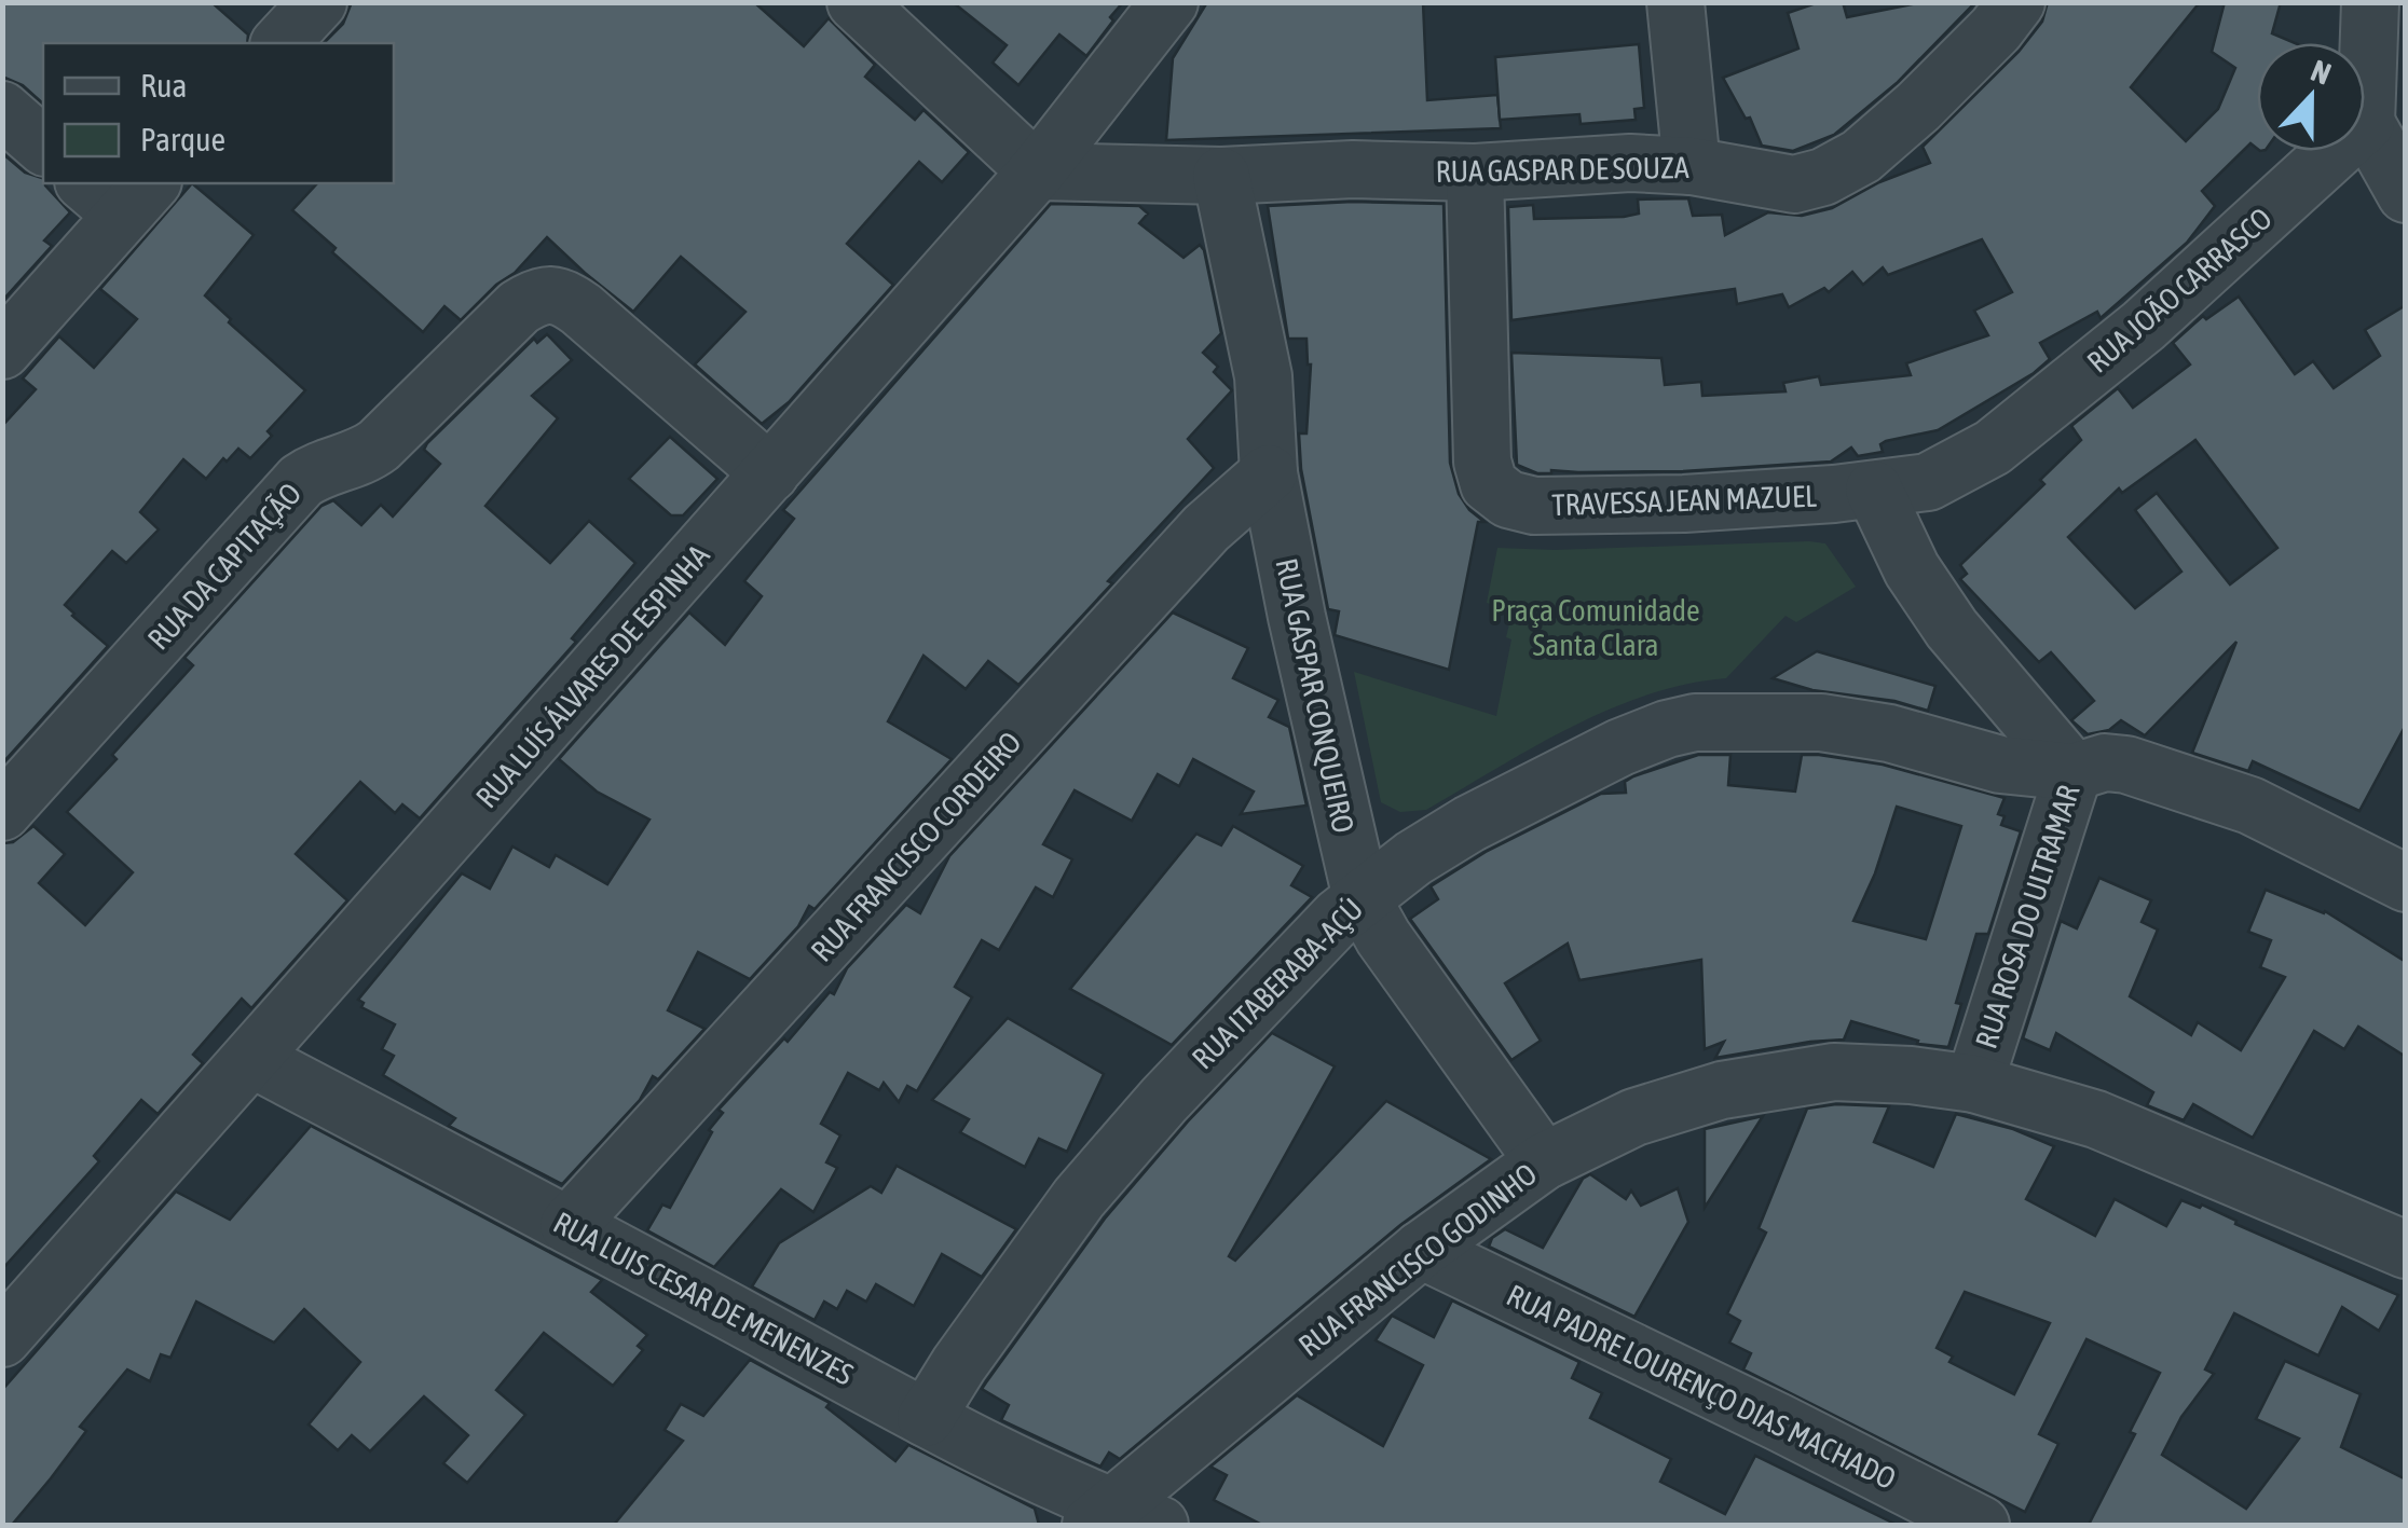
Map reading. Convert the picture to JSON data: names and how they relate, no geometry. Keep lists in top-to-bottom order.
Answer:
{
  "streets": {
    "street": [
      "RUA GASPAR DE SOUZA",
      "RUA JOÃO CARRASCO",
      "TRAVESSA JEAN MAZUEL",
      "RUA DA CAPITAÇÃO",
      "RUA LUÍS ÁLVARES DE ESPINHA",
      "RUA GASPAR CONQUEIRO",
      "RUA FRANCISCO CORDEIRO",
      "RUA ROSA DO ULTRAMAR",
      "RUA ITABERABA-AÇÚ",
      "RUA FRANCISCO GODINHO",
      "RUA LUIS CESAR DE MENENZES",
      "RUA PADRE LOURENÇO DIAS MACHADO"
    ]
  },
  "crossings": [
    ["RUA GASPAR DE SOUZA", "TRAVESSA JEAN MAZUEL"],
    ["RUA GASPAR DE SOUZA", "RUA LUÍS ÁLVARES DE ESPINHA"],
    ["RUA GASPAR DE SOUZA", "RUA GASPAR CONQUEIRO"],
    ["RUA JOÃO CARRASCO", "TRAVESSA JEAN MAZUEL"],
    ["RUA JOÃO CARRASCO", "RUA ROSA DO ULTRAMAR"],
    ["TRAVESSA JEAN MAZUEL", "RUA ROSA DO ULTRAMAR"],
    ["RUA DA CAPITAÇÃO", "RUA LUÍS ÁLVARES DE ESPINHA"],
    ["RUA LUÍS ÁLVARES DE ESPINHA", "RUA LUIS CESAR DE MENENZES"],
    ["RUA GASPAR CONQUEIRO", "RUA FRANCISCO CORDEIRO"],
    ["RUA GASPAR CONQUEIRO", "RUA ITABERABA-AÇÚ"],
    ["RUA GASPAR CONQUEIRO", "RUA FRANCISCO GODINHO"],
    ["RUA FRANCISCO CORDEIRO", "RUA LUIS CESAR DE MENENZES"],
    ["RUA ROSA DO ULTRAMAR", "RUA ITABERABA-AÇÚ"],
    ["RUA ROSA DO ULTRAMAR", "RUA FRANCISCO GODINHO"],
    ["RUA ITABERABA-AÇÚ", "RUA LUIS CESAR DE MENENZES"],
    ["RUA FRANCISCO GODINHO", "RUA LUIS CESAR DE MENENZES"],
    ["RUA FRANCISCO GODINHO", "RUA PADRE LOURENÇO DIAS MACHADO"]
  ],
  "parks": ["Praça Comunidade Santa Clara"],
  "legend": ["Rua", "Parque"],
  "north": "top"
}
